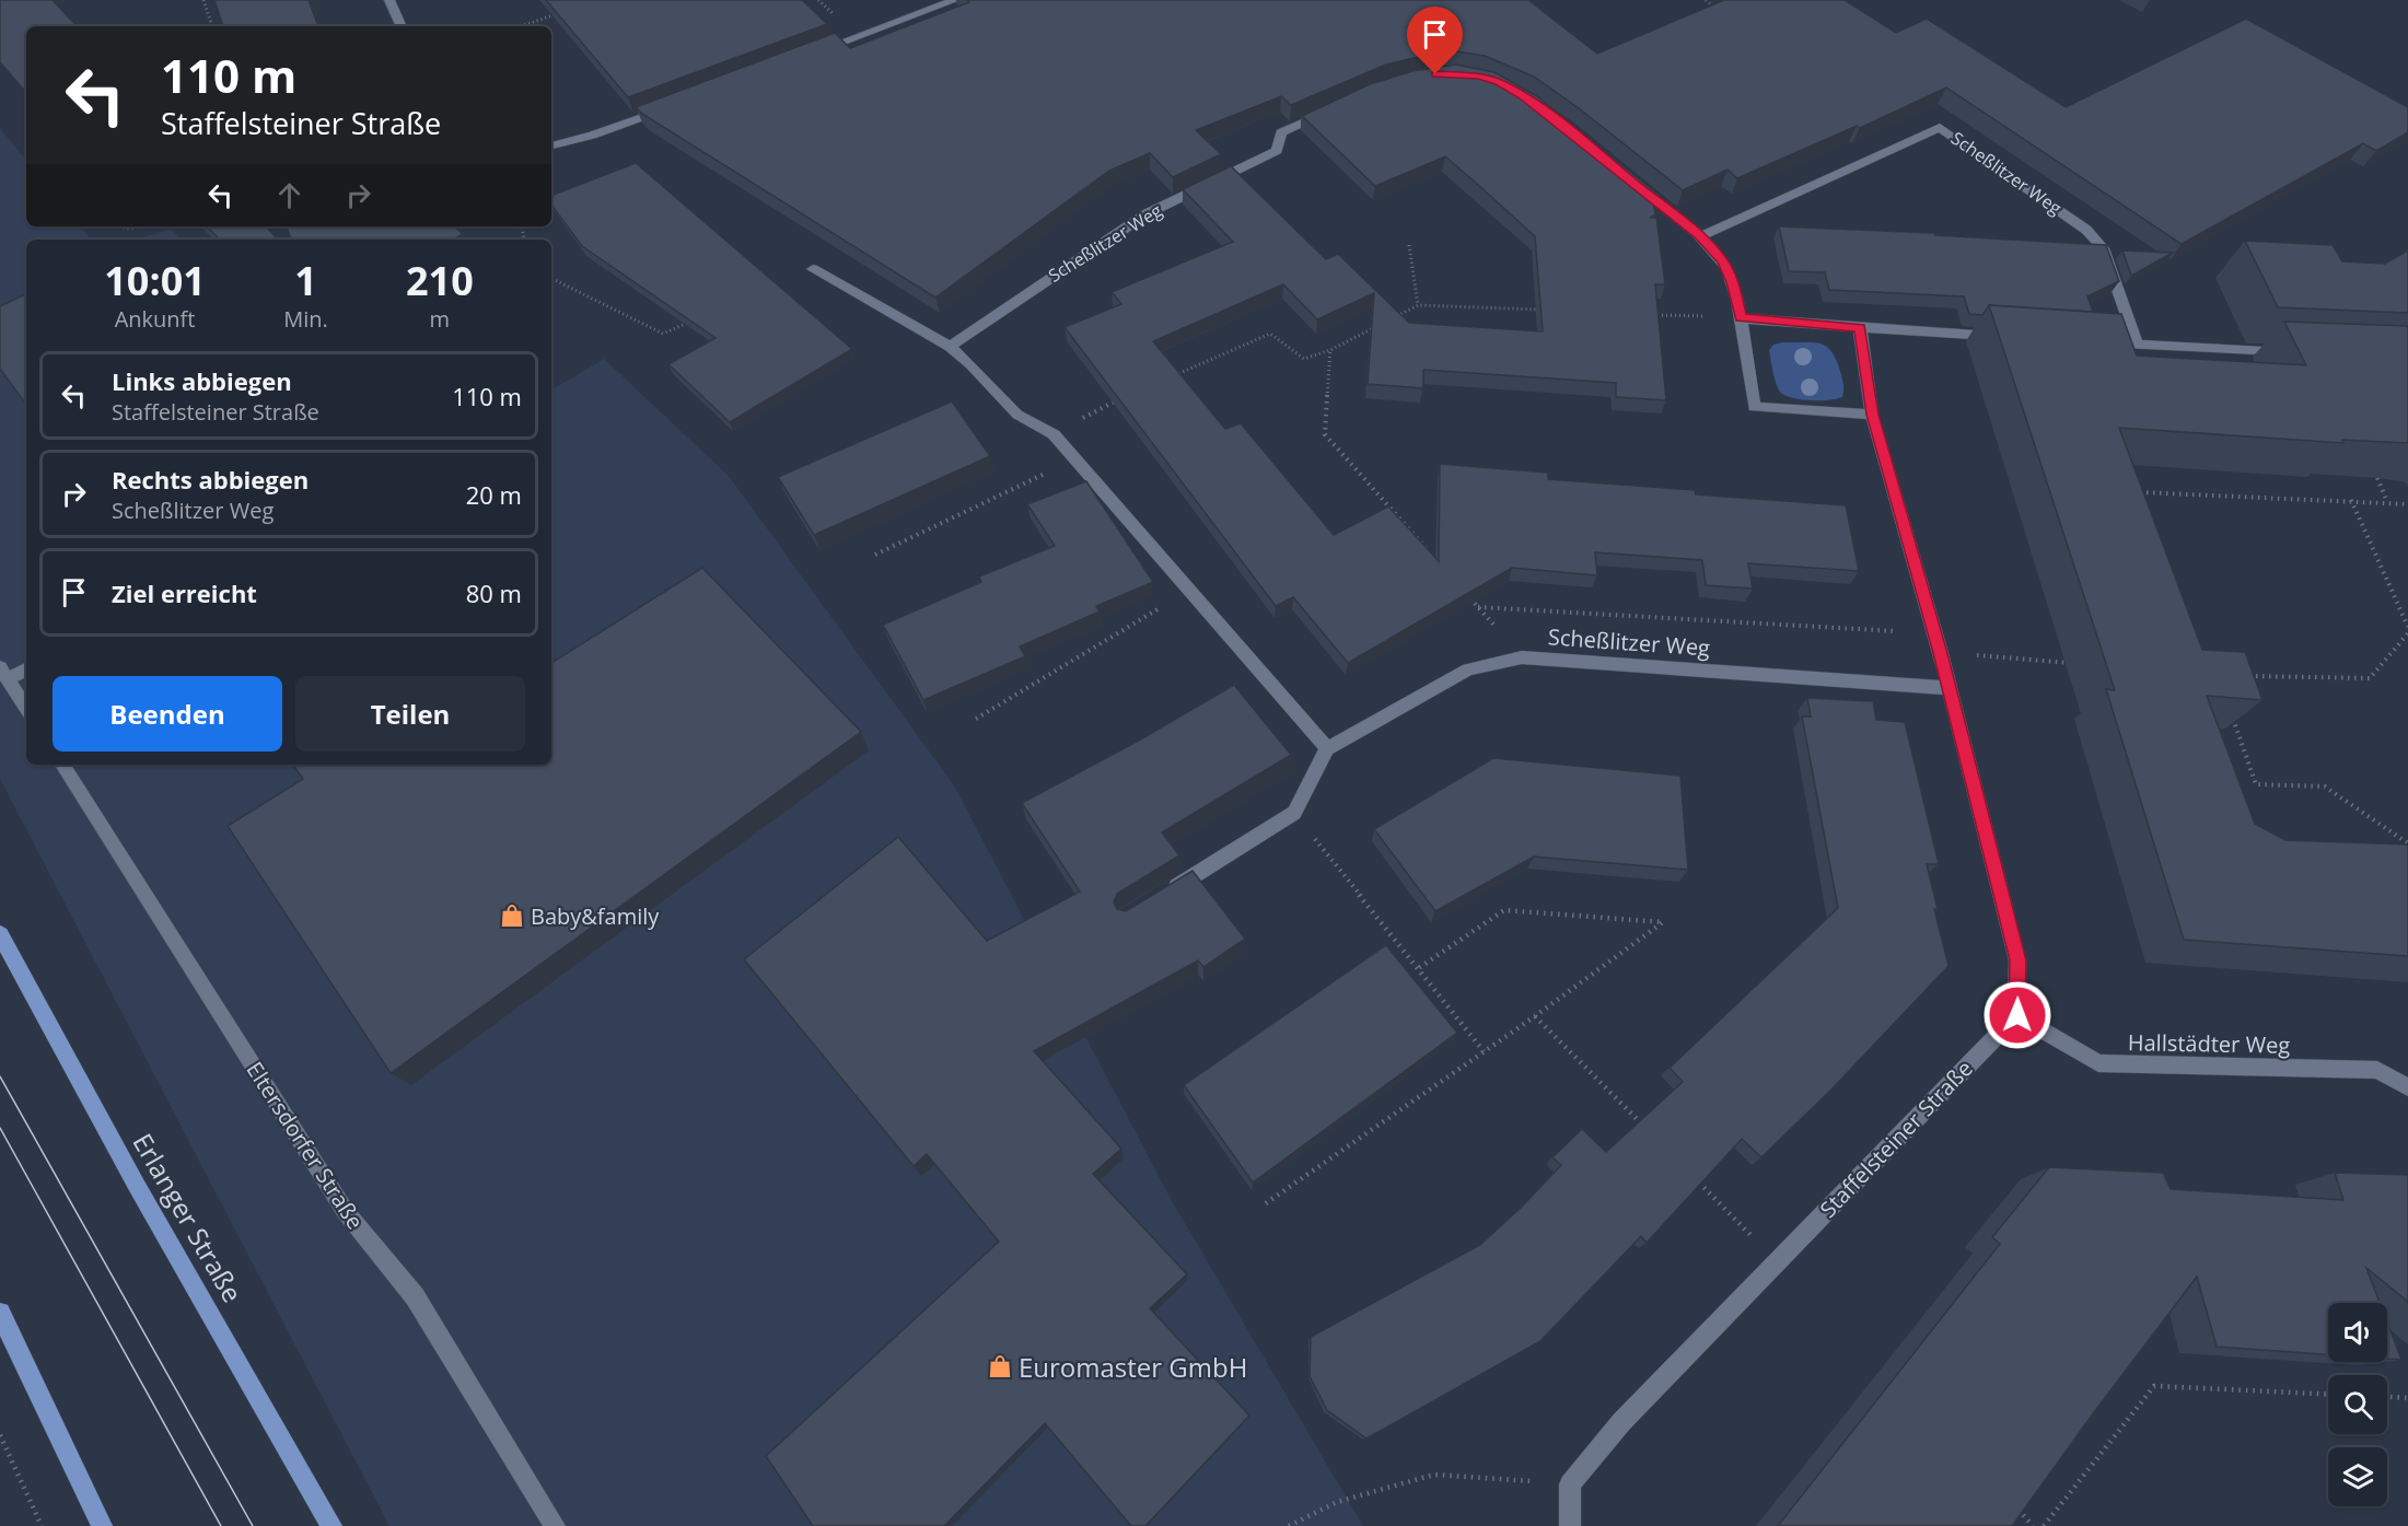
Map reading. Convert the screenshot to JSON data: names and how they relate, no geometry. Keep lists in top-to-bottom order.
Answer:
{
  "streets": {
    "main road": ["Erlanger Straße"],
    "street": [
      "Scheßlitzer Weg",
      "Hallstädter Weg",
      "Staffelsteiner Straße",
      "Eltersdorfer Straße"
    ]
  },
  "crossings": [
    ["Hallstädter Weg", "Staffelsteiner Straße"]
  ],
  "places": {
    "shop": ["Baby&family", "Euromaster GmbH"]
  },
  "page": {
    "turn": ["110 m", "Staffelsteiner Straße"],
    "eta": [
      "10:01",
      "Ankunft",
      "1",
      "Min.",
      "210",
      "m"
    ],
    "list": [
      {
        "name": "Links abbiegen",
        "note": "Staffelsteiner Straße",
        "value": "110 m"
      },
      {
        "name": "Rechts abbiegen",
        "note": "Scheßlitzer Weg",
        "value": "20 m"
      },
      {
        "name": "Ziel erreicht",
        "value": "80 m"
      }
    ],
    "buttons": ["Beenden", "Teilen"]
  }
}
